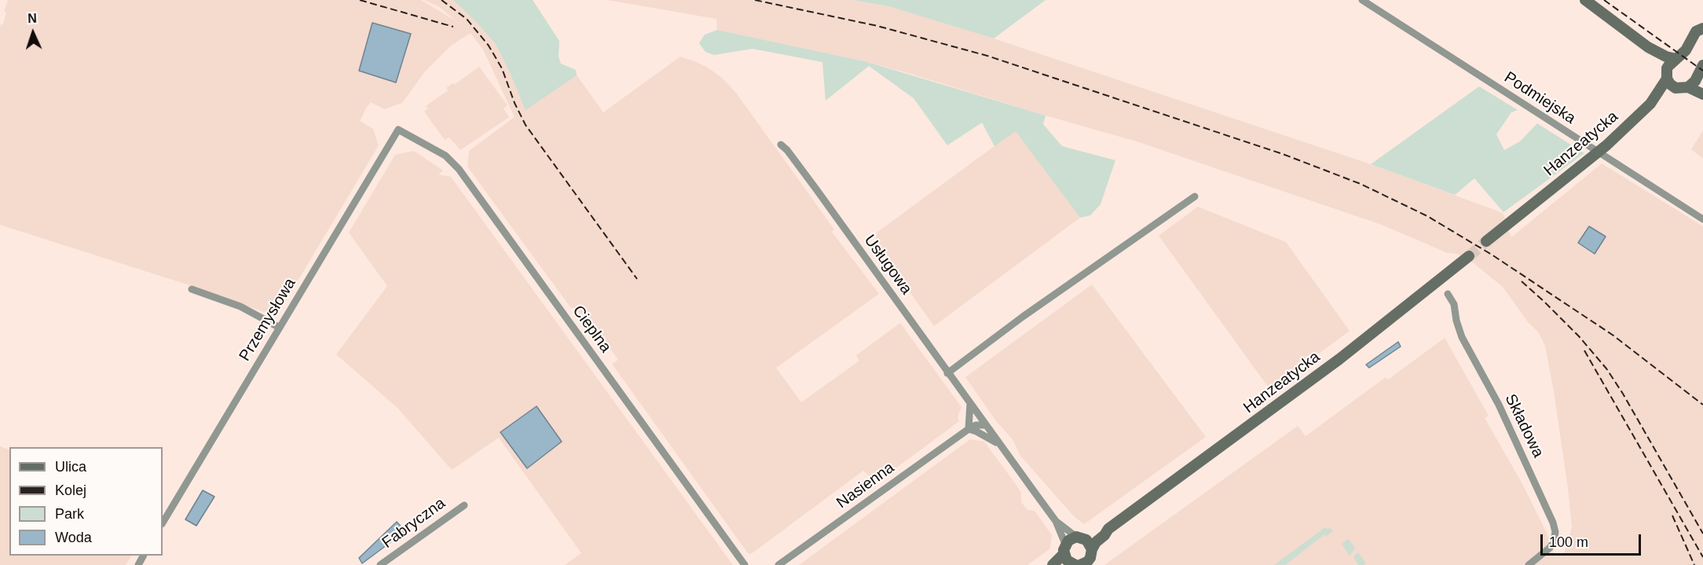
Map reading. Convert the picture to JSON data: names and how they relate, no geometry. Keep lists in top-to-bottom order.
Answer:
{
  "streets": {
    "street": [
      "Podmiejska",
      "Hanzeatycka",
      "Usługowa",
      "Przemysłowa",
      "Cieplna",
      "Składowa",
      "Nasienna",
      "Fabryczna"
    ]
  },
  "crossings": [
    ["Podmiejska", "Hanzeatycka"],
    ["Hanzeatycka", "Usługowa"],
    ["Usługowa", "Nasienna"],
    ["Przemysłowa", "Cieplna"]
  ],
  "legend": [
    "Ulica",
    "Kolej",
    "Park",
    "Woda"
  ],
  "scale_bar": "100 m",
  "north": "top"
}
